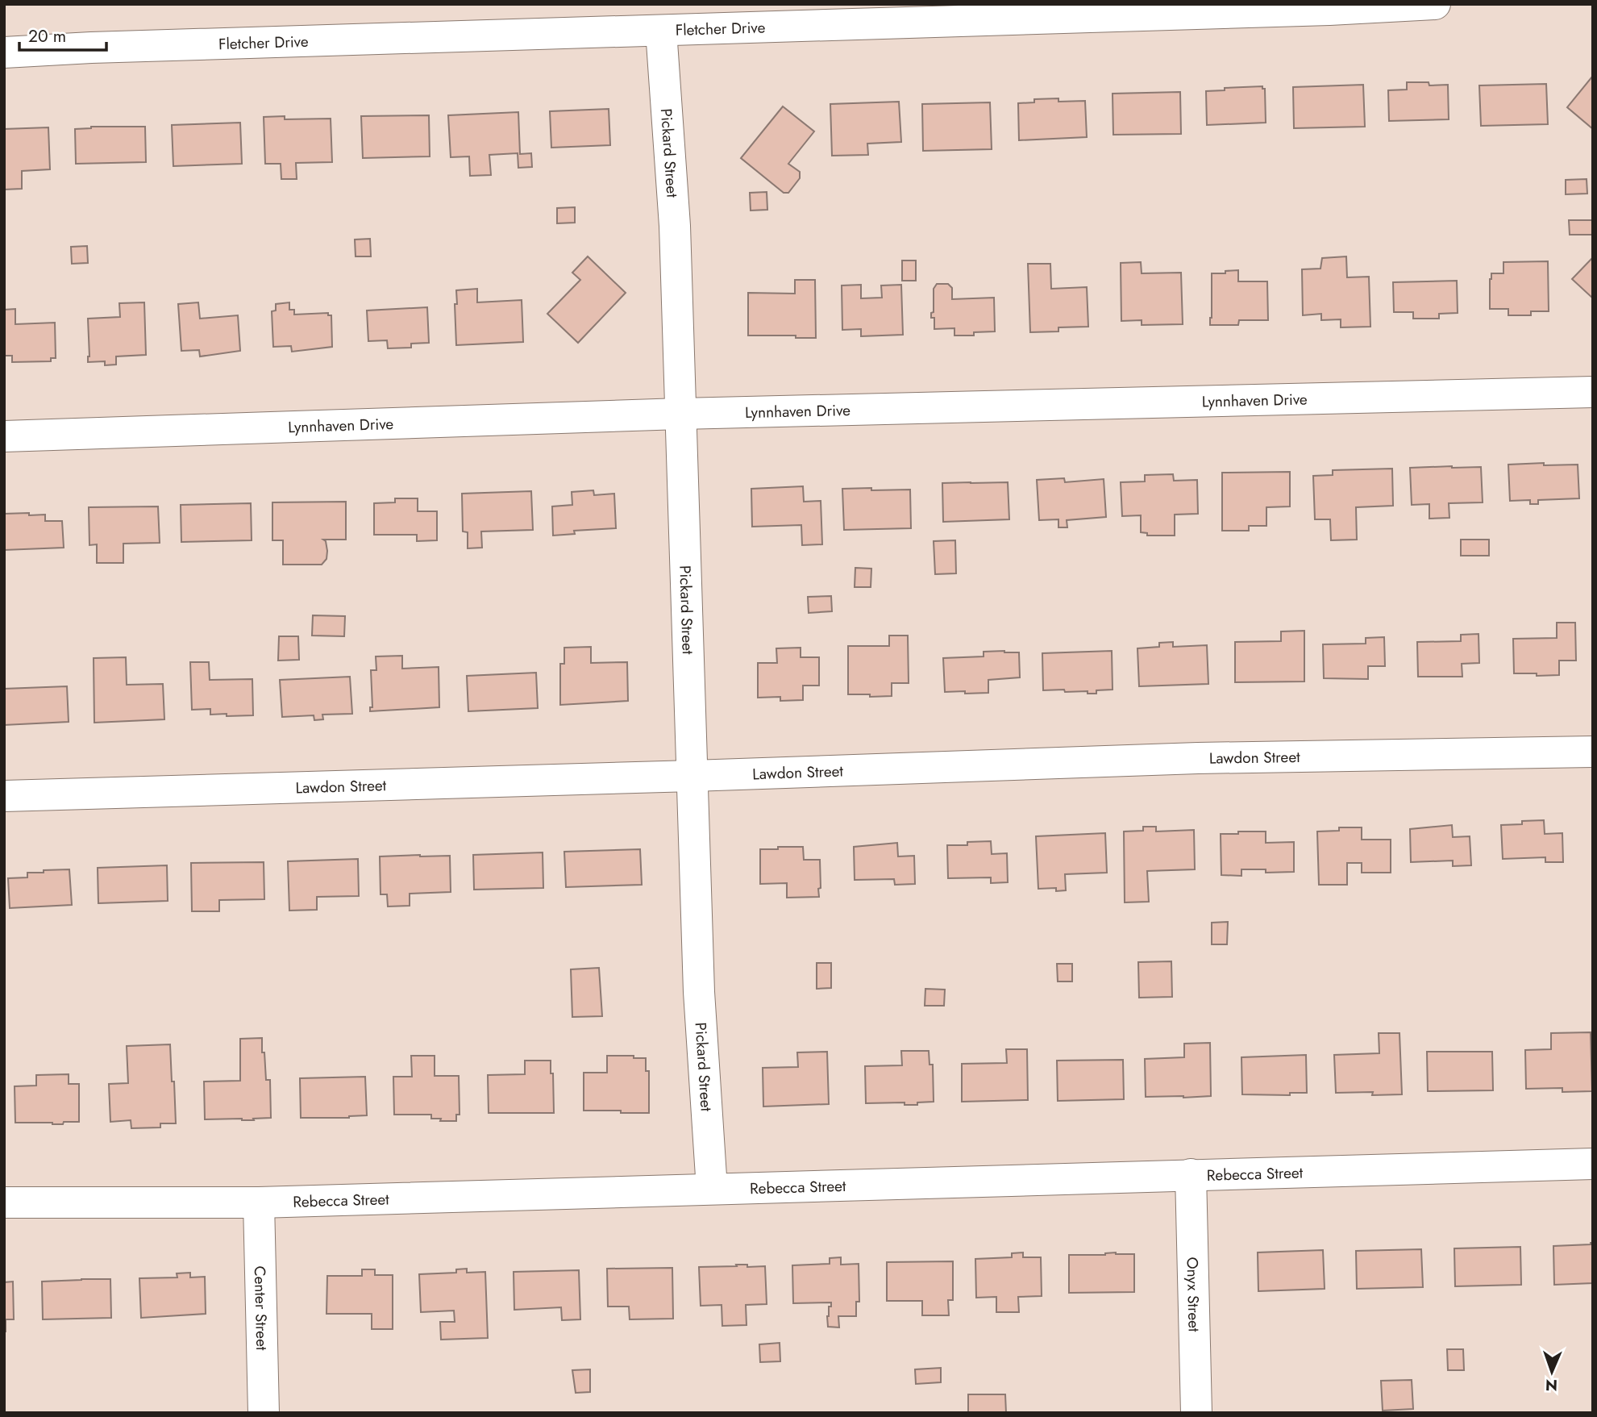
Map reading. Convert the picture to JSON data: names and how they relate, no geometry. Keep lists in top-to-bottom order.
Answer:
{
  "streets": {
    "street": [
      "Fletcher Drive",
      "Pickard Street",
      "Lynnhaven Drive",
      "Lawdon Street",
      "Rebecca Street",
      "Onyx Street",
      "Center Street"
    ]
  },
  "crossings": [
    ["Fletcher Drive", "Pickard Street"],
    ["Pickard Street", "Lynnhaven Drive"],
    ["Pickard Street", "Lawdon Street"],
    ["Pickard Street", "Rebecca Street"],
    ["Rebecca Street", "Onyx Street"],
    ["Rebecca Street", "Center Street"]
  ],
  "scale_bar": "20 m",
  "north": "bottom"
}
